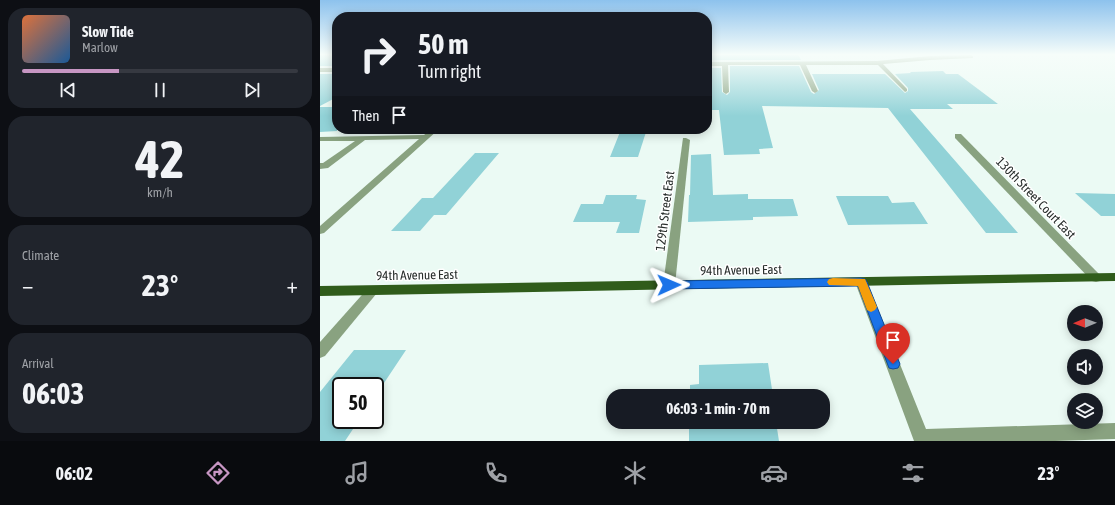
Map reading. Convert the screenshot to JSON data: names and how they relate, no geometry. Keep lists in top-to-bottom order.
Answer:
{
  "streets": {
    "main road": ["94th Avenue East"],
    "street": ["130th Street Court East", "129th Street East"]
  },
  "crossings": [
    ["130th Street Court East", "94th Avenue East"],
    ["129th Street East", "94th Avenue East"]
  ],
  "north": "left",
  "page": {
    "turn": ["50 m", "Turn right"],
    "song": ["Slow Tide", "Marlow"],
    "then": "Then",
    "tile": [
      ["42", "km/h"],
      "Climate",
      ["Arrival", "06:03"]
    ],
    "heat": ["−", "23°", "+"],
    "limit": "50",
    "trip": "06:03 · 1 min · 70 m",
    "tabs": ["06:02", "23°"]
  }
}
